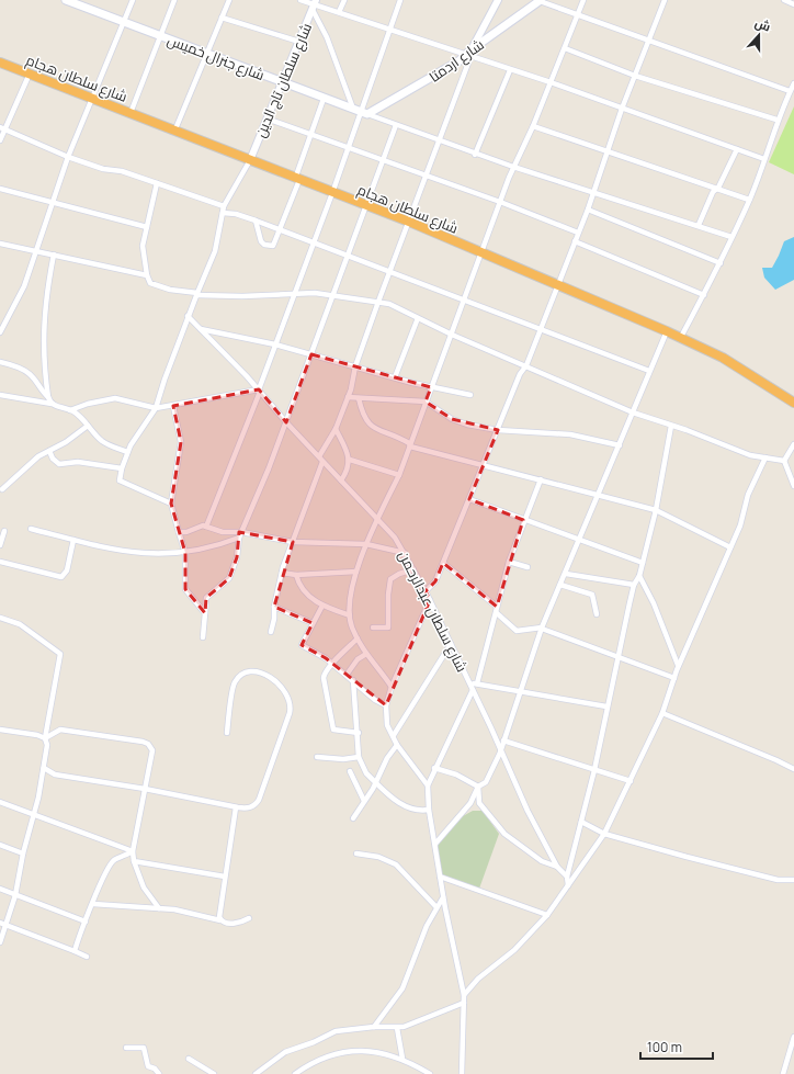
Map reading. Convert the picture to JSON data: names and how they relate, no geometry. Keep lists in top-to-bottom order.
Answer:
{
  "streets": {
    "highway": ["شارع سلطان هجام"],
    "main road": ["شارع جنرال خميس", "شارع اردمتا"],
    "street": ["شارع سلطان تاج الدين", "شارع سلطان عبدالرحمن"]
  },
  "crossings": [
    ["شارع جنرال خميس", "شارع اردمتا"],
    ["شارع جنرال خميس", "شارع سلطان تاج الدين"],
    ["شارع سلطان هجام", "شارع سلطان تاج الدين"]
  ],
  "scale_bar": "100 m",
  "north": "top"
}
